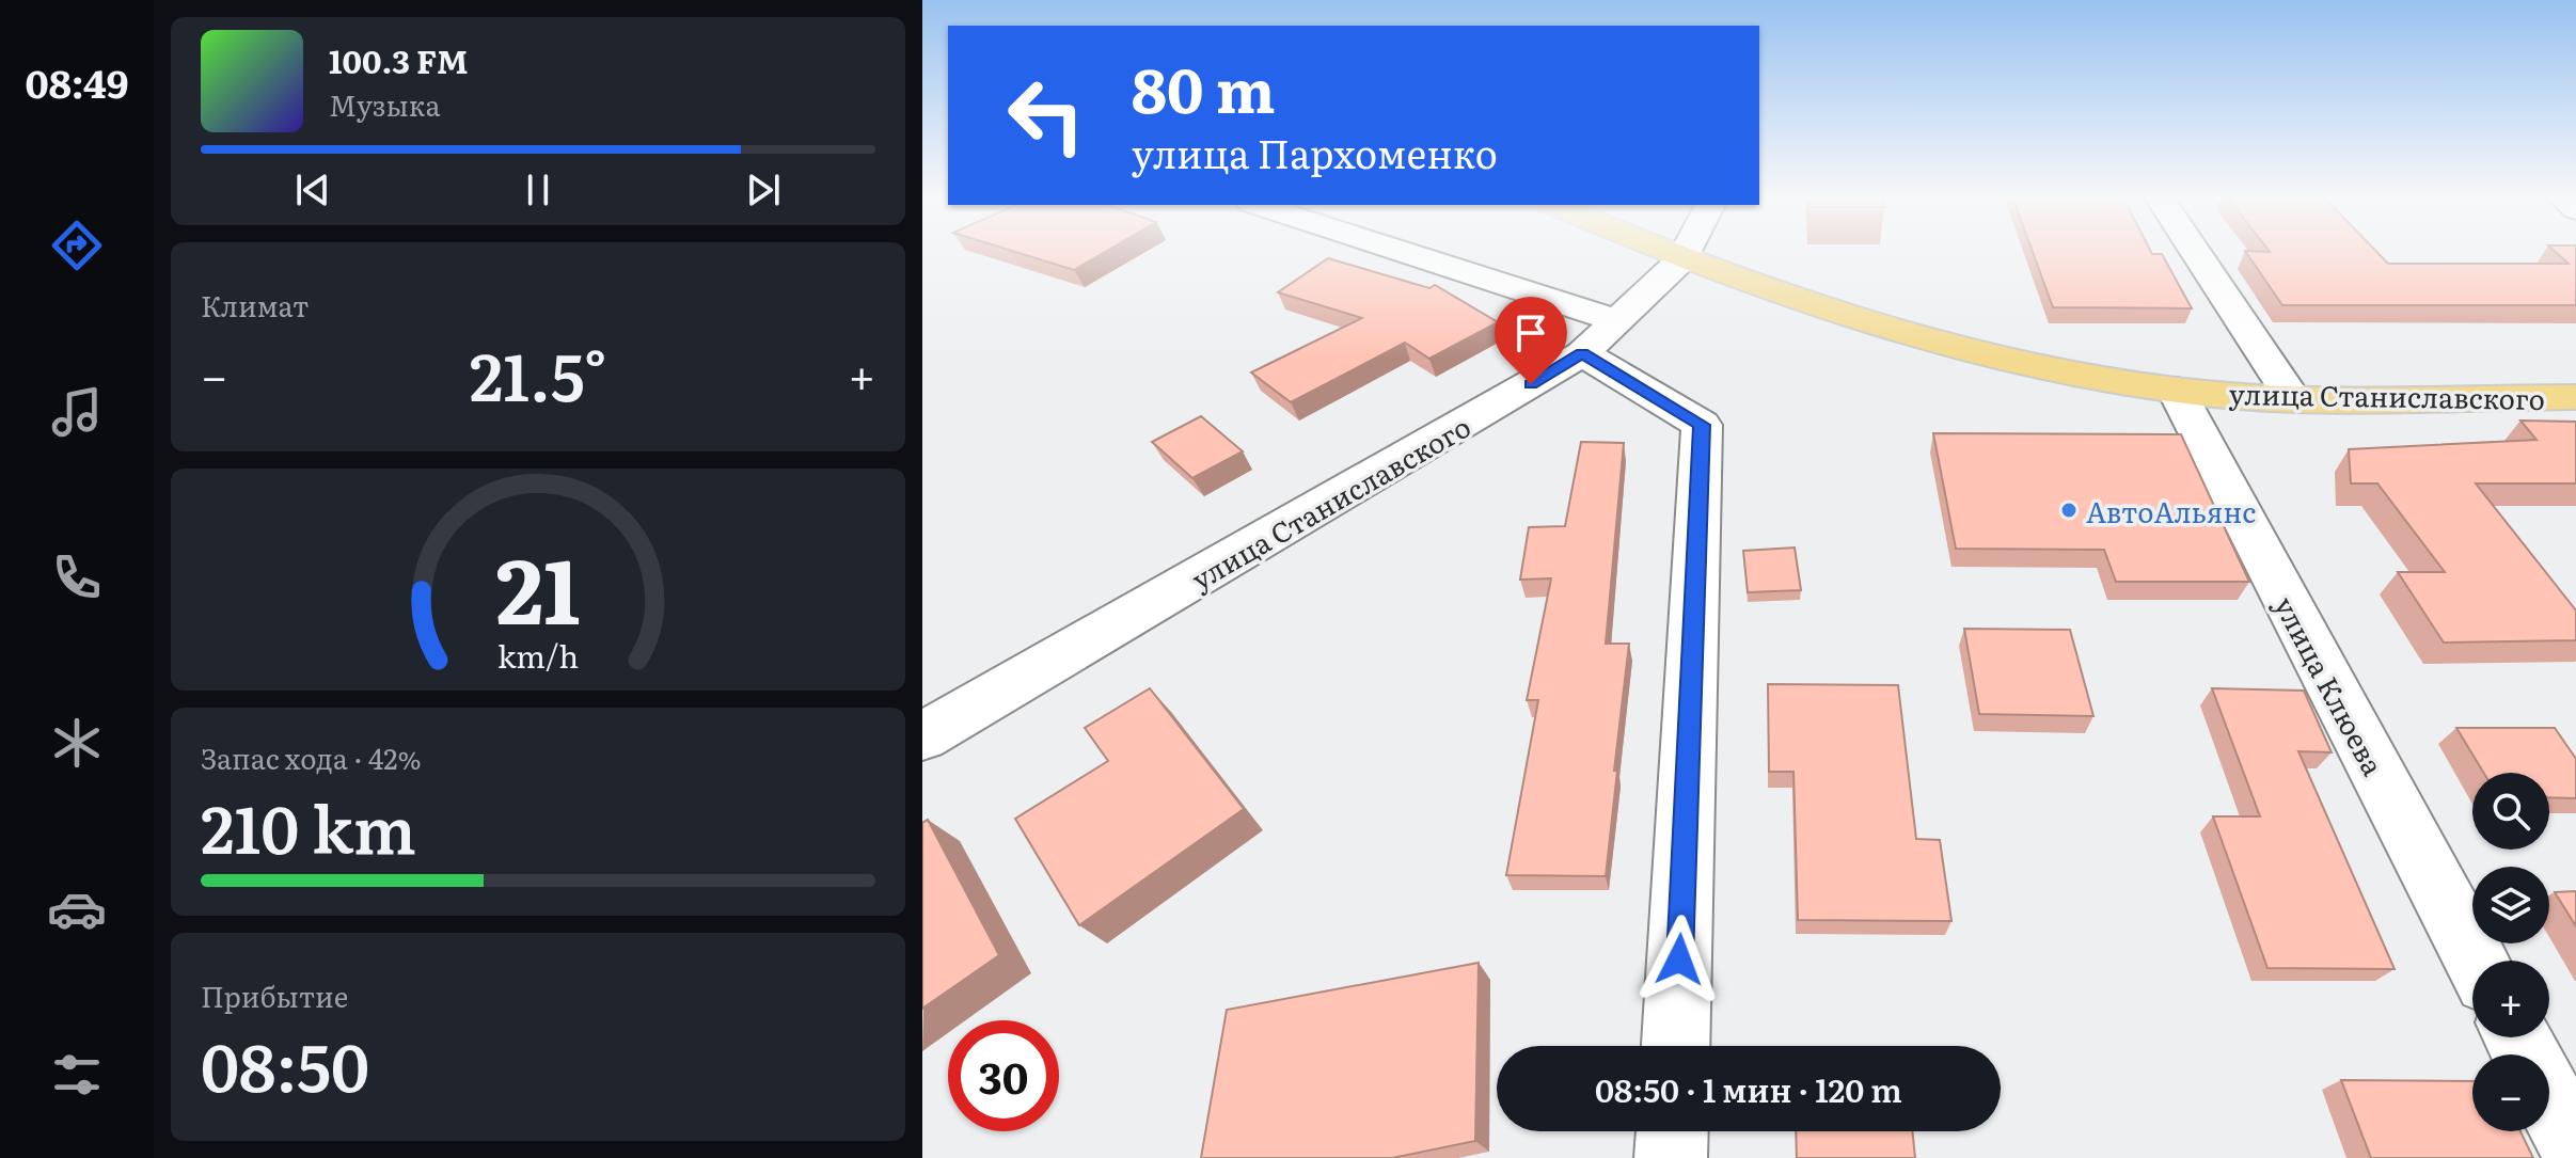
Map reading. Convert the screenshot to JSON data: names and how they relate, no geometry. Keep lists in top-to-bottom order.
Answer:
{
  "streets": {
    "main road": ["улица Станиславского"],
    "street": ["улица Клюева"]
  },
  "crossings": [
    ["улица Станиславского", "улица Клюева"]
  ],
  "places": ["АвтоАльянс"],
  "page": {
    "tabs": "08:49",
    "turn": ["80 m", "улица Пархоменко"],
    "song": ["100.3 FM", "Музыка"],
    "tile": [
      "Климат",
      ["Запас хода · 42%", "210 km"],
      ["Прибытие", "08:50"]
    ],
    "heat": ["−", "21.5°", "+"],
    "map_buttons": ["+", "−"],
    "limit": "30",
    "trip": "08:50 · 1 мин · 120 m",
    "gauge": ["21", "km/h"]
  }
}
